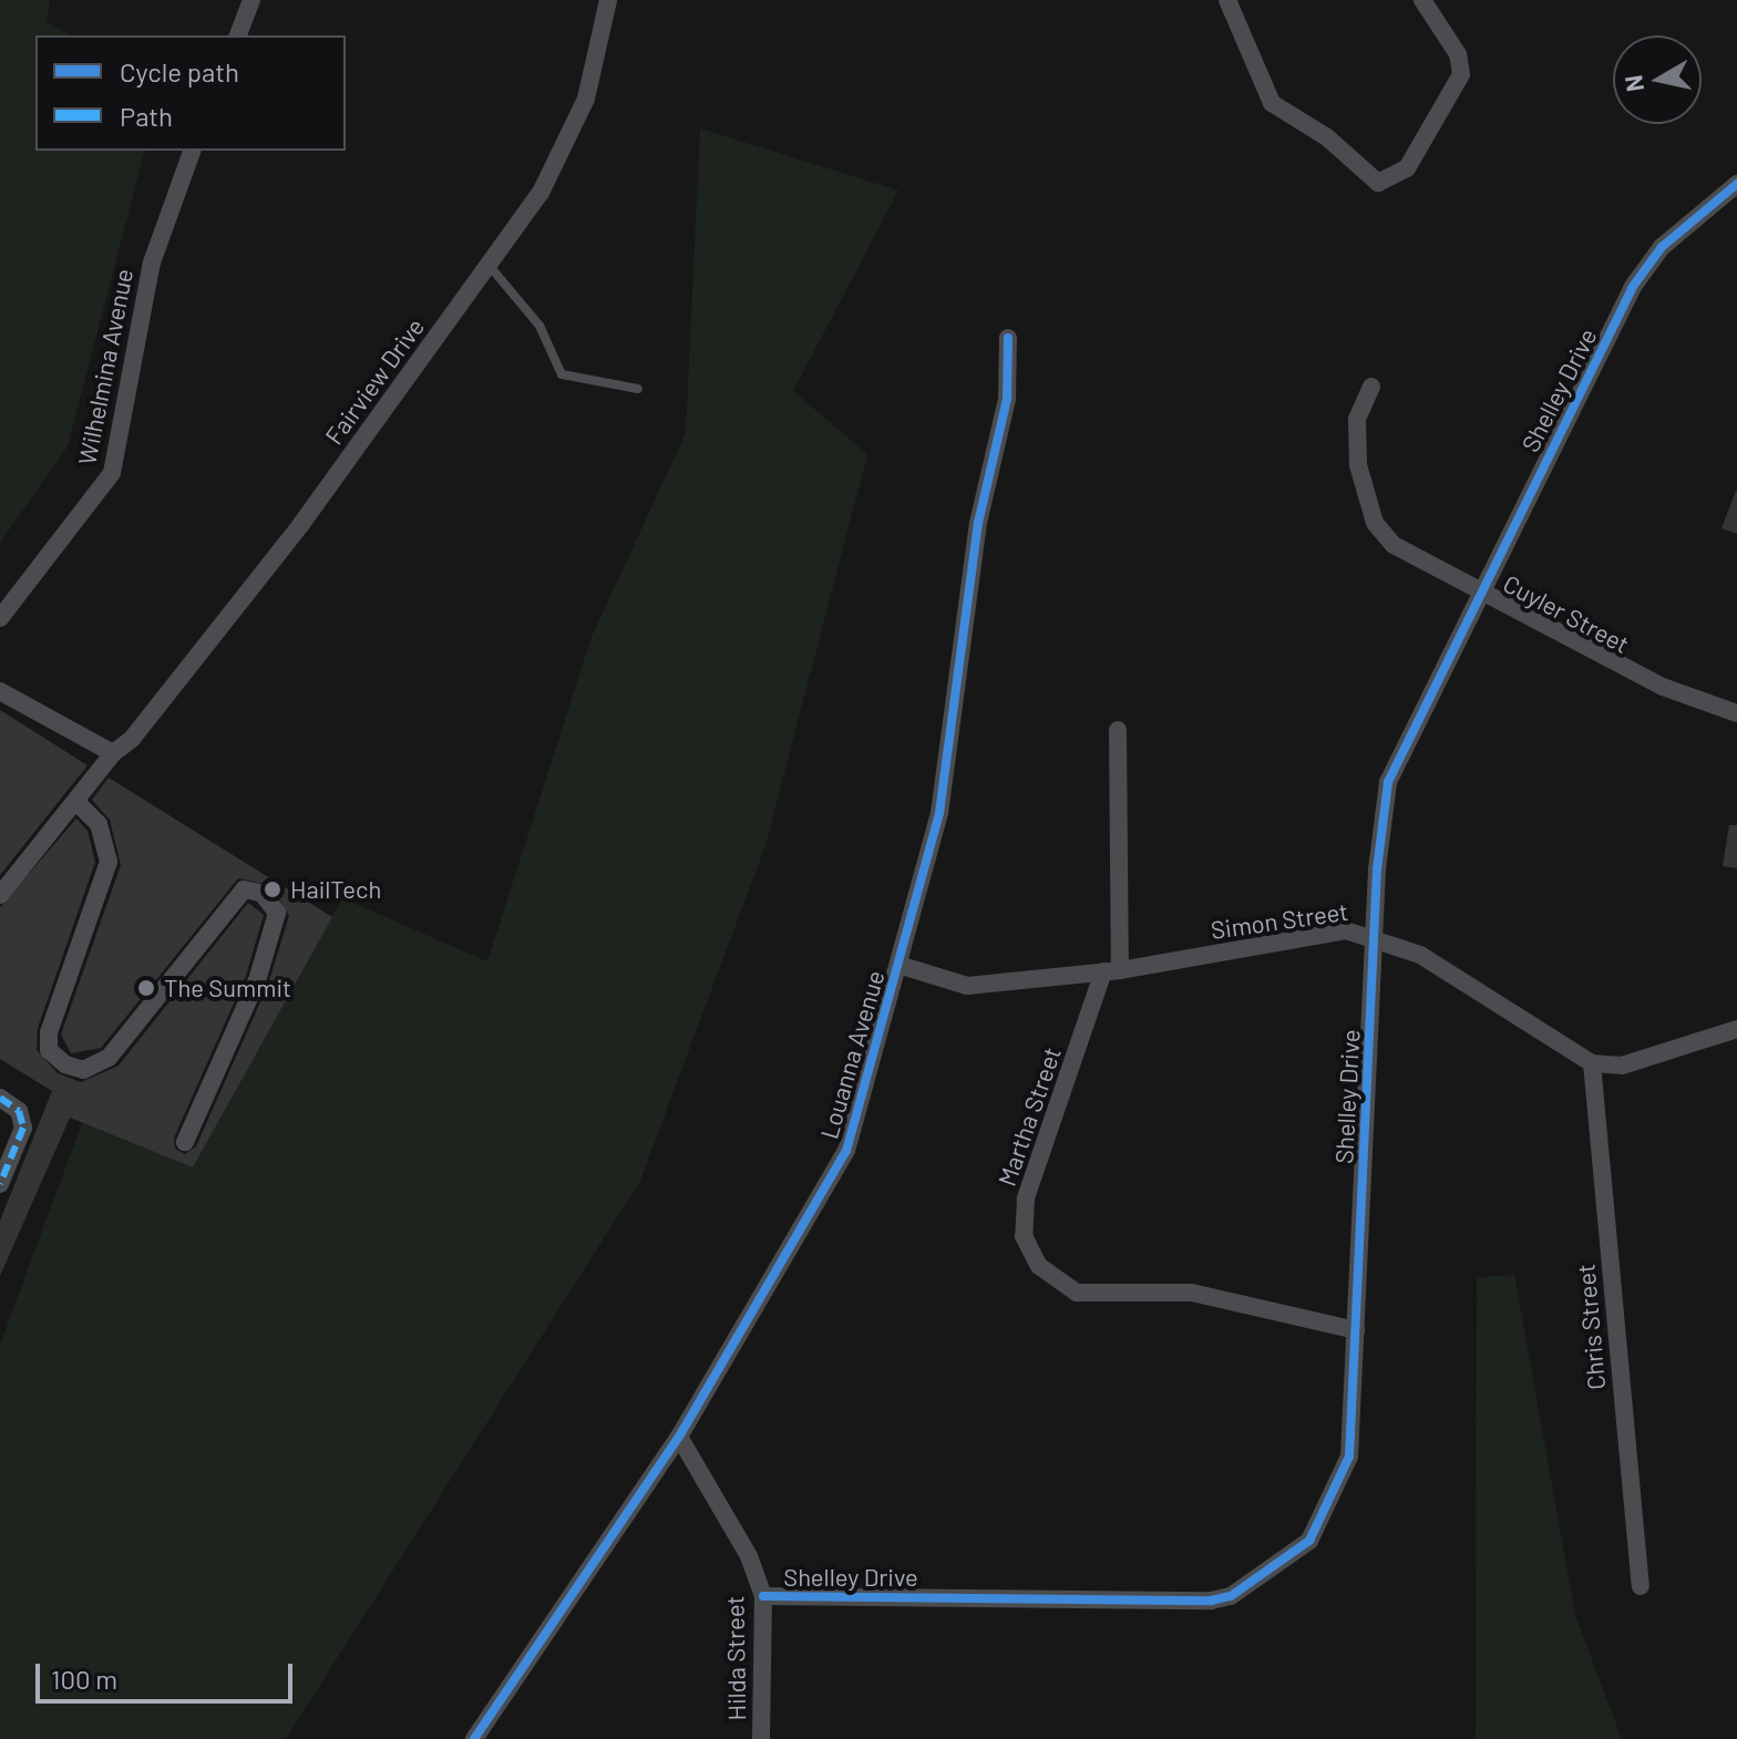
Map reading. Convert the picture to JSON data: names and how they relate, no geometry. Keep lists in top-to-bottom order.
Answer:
{
  "streets": {
    "street": [
      "Wilhelmina Avenue",
      "Fairview Drive",
      "Shelley Drive",
      "Cuyler Street",
      "Simon Street",
      "Louanna Avenue",
      "Martha Street",
      "Chris Street",
      "Hilda Street"
    ]
  },
  "crossings": [
    ["Shelley Drive", "Cuyler Street"],
    ["Shelley Drive", "Simon Street"],
    ["Shelley Drive", "Martha Street"],
    ["Shelley Drive", "Hilda Street"],
    ["Simon Street", "Louanna Avenue"],
    ["Simon Street", "Martha Street"],
    ["Simon Street", "Chris Street"],
    ["Louanna Avenue", "Hilda Street"]
  ],
  "places": ["HailTech", "The Summit"],
  "legend": ["Cycle path", "Path"],
  "scale_bar": "100 m",
  "north": "left"
}
